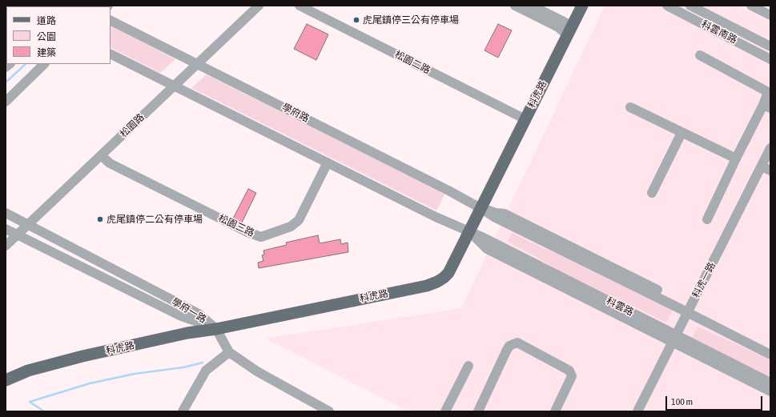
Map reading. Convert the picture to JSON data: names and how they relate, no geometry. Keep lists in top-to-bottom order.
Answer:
{
  "streets": {
    "main road": ["科虎路"],
    "street": [
      "科雲南路",
      "松園二路",
      "學府路",
      "松園路",
      "松園三路",
      "科虎一路",
      "科雲路",
      "學府一路"
    ]
  },
  "crossings": [
    ["松園二路", "科虎路"],
    ["科虎路", "學府路"],
    ["科虎路", "科雲路"],
    ["科虎路", "學府一路"],
    ["學府路", "松園路"],
    ["松園路", "松園三路"],
    ["松園路", "學府一路"],
    ["科虎一路", "科雲路"]
  ],
  "places": ["虎尾鎮停三公有停車場", "虎尾鎮停二公有停車場"],
  "legend": ["道路", "公園", "建築"],
  "scale_bar": "100 m"
}
